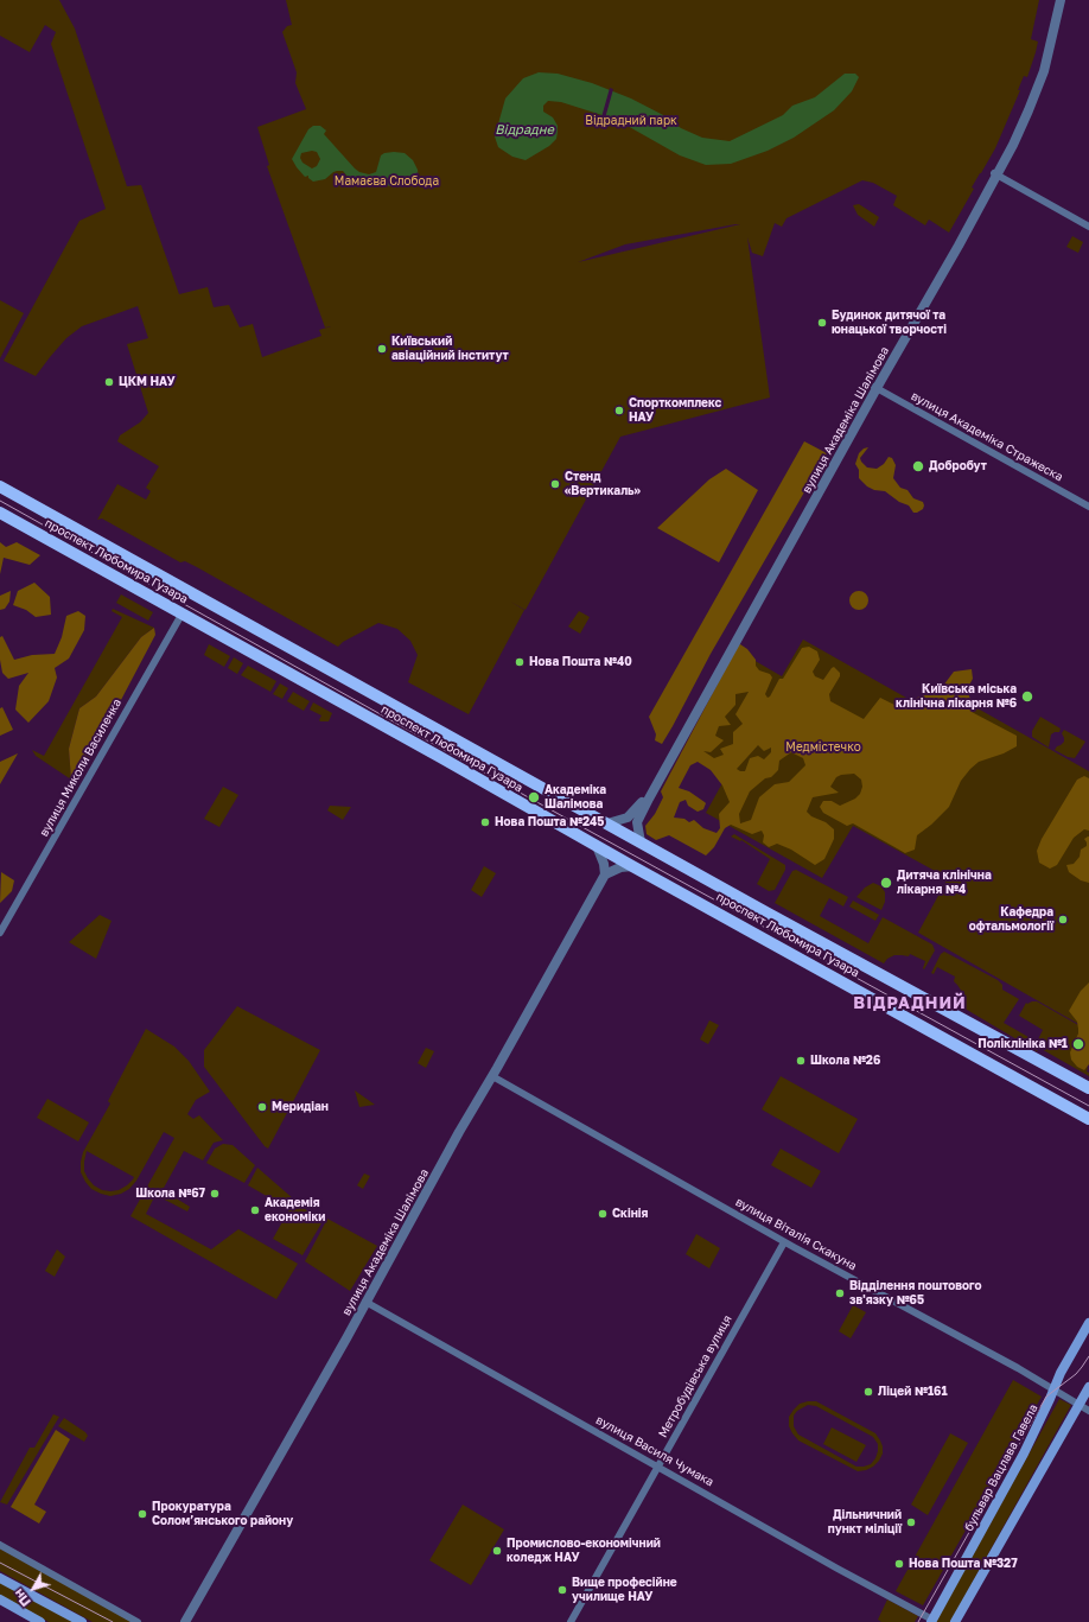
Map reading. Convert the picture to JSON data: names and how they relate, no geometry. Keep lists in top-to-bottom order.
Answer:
{
  "streets": {
    "main road": ["проспект Любомира Гузара", "бульвар Вацлава Гавела"],
    "street": [
      "вулиця Академіка Шалімова",
      "вулиця Академіка Стражеска",
      "вулиця Миколи Василенка",
      "вулиця Віталія Скакуна",
      "Метробудівська вулиця",
      "вулиця Василя Чумака"
    ]
  },
  "crossings": [
    ["вулиця Академіка Шалімова", "вулиця Академіка Стражеска"],
    ["вулиця Академіка Шалімова", "проспект Любомира Гузара"],
    ["вулиця Академіка Шалімова", "вулиця Віталія Скакуна"],
    ["вулиця Академіка Шалімова", "вулиця Василя Чумака"],
    ["проспект Любомира Гузара", "вулиця Миколи Василенка"],
    ["вулиця Віталія Скакуна", "Метробудівська вулиця"],
    ["вулиця Віталія Скакуна", "бульвар Вацлава Гавела"],
    ["Метробудівська вулиця", "вулиця Василя Чумака"],
    ["вулиця Василя Чумака", "бульвар Вацлава Гавела"]
  ],
  "districts": ["ВІДРАДНИЙ"],
  "water": ["Відрадне"],
  "parks": ["Відрадний парк", "Мамаєва Слобода", "Медмістечко"],
  "places": [
    "Будинок дитячої та юнацької творчості",
    "Київський авіаційний інститут",
    "ЦКМ НАУ",
    "Спорткомплекс НАУ",
    "Добробут",
    "Стенд «Вертикаль»",
    "Нова Пошта №40",
    "Київська міська клінічна лікарня №6",
    "Академіка Шалімова",
    "Нова Пошта №245",
    "Дитяча клінічна лікарня №4",
    "Кафедра офтальмології",
    "Поліклініка №1",
    "Школа №26",
    "Меридіан",
    "Школа №67",
    "Академія економіки",
    "Скінія",
    "Відділення поштового зв'язку №65",
    "Ліцей №161",
    "Прокуратура Солом’янського району",
    "Дільничний пункт міліції",
    "Промислово-економічний коледж НАУ",
    "Нова Пошта №327",
    "Вище професійне училище НАУ"
  ],
  "north": "bottom left"
}
